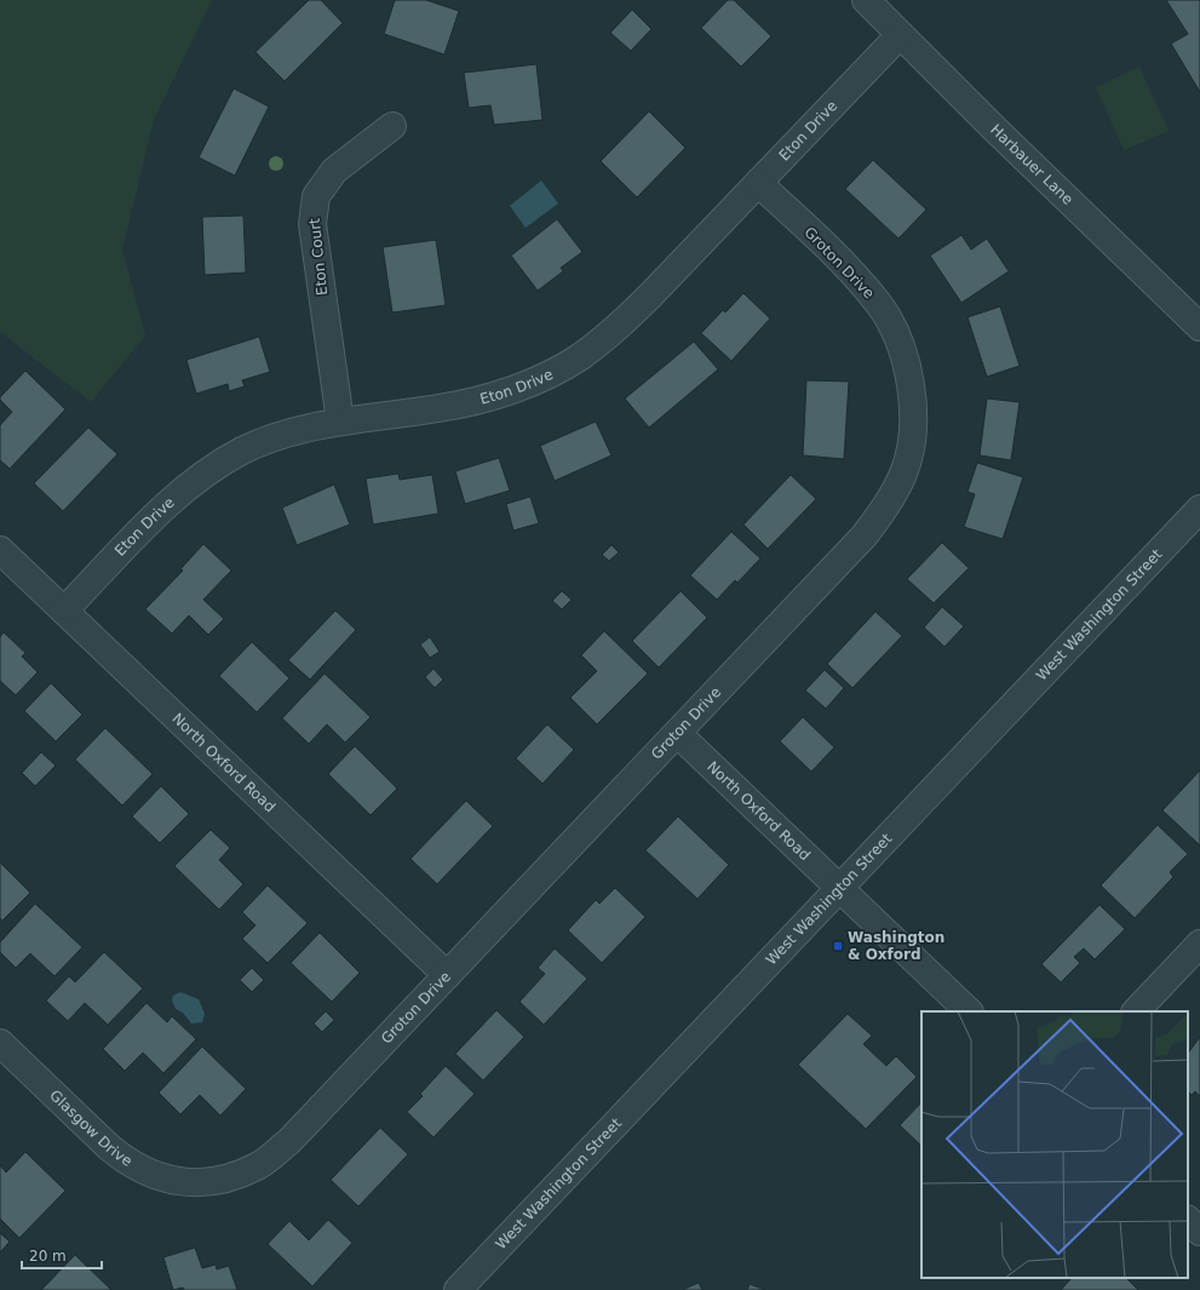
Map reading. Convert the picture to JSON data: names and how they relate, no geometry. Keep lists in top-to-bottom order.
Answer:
{
  "streets": {
    "street": [
      "Eton Drive",
      "Harbauer Lane",
      "Eton Court",
      "Groton Drive",
      "West Washington Street",
      "North Oxford Road",
      "Glasgow Drive"
    ]
  },
  "crossings": [
    ["Eton Drive", "Harbauer Lane"],
    ["Eton Drive", "Eton Court"],
    ["Eton Drive", "Groton Drive"],
    ["Eton Drive", "North Oxford Road"],
    ["Groton Drive", "North Oxford Road"],
    ["Groton Drive", "Glasgow Drive"],
    ["West Washington Street", "North Oxford Road"]
  ],
  "places": {
    "transit": ["Washington & Oxford"]
  },
  "scale_bar": "20 m"
}
